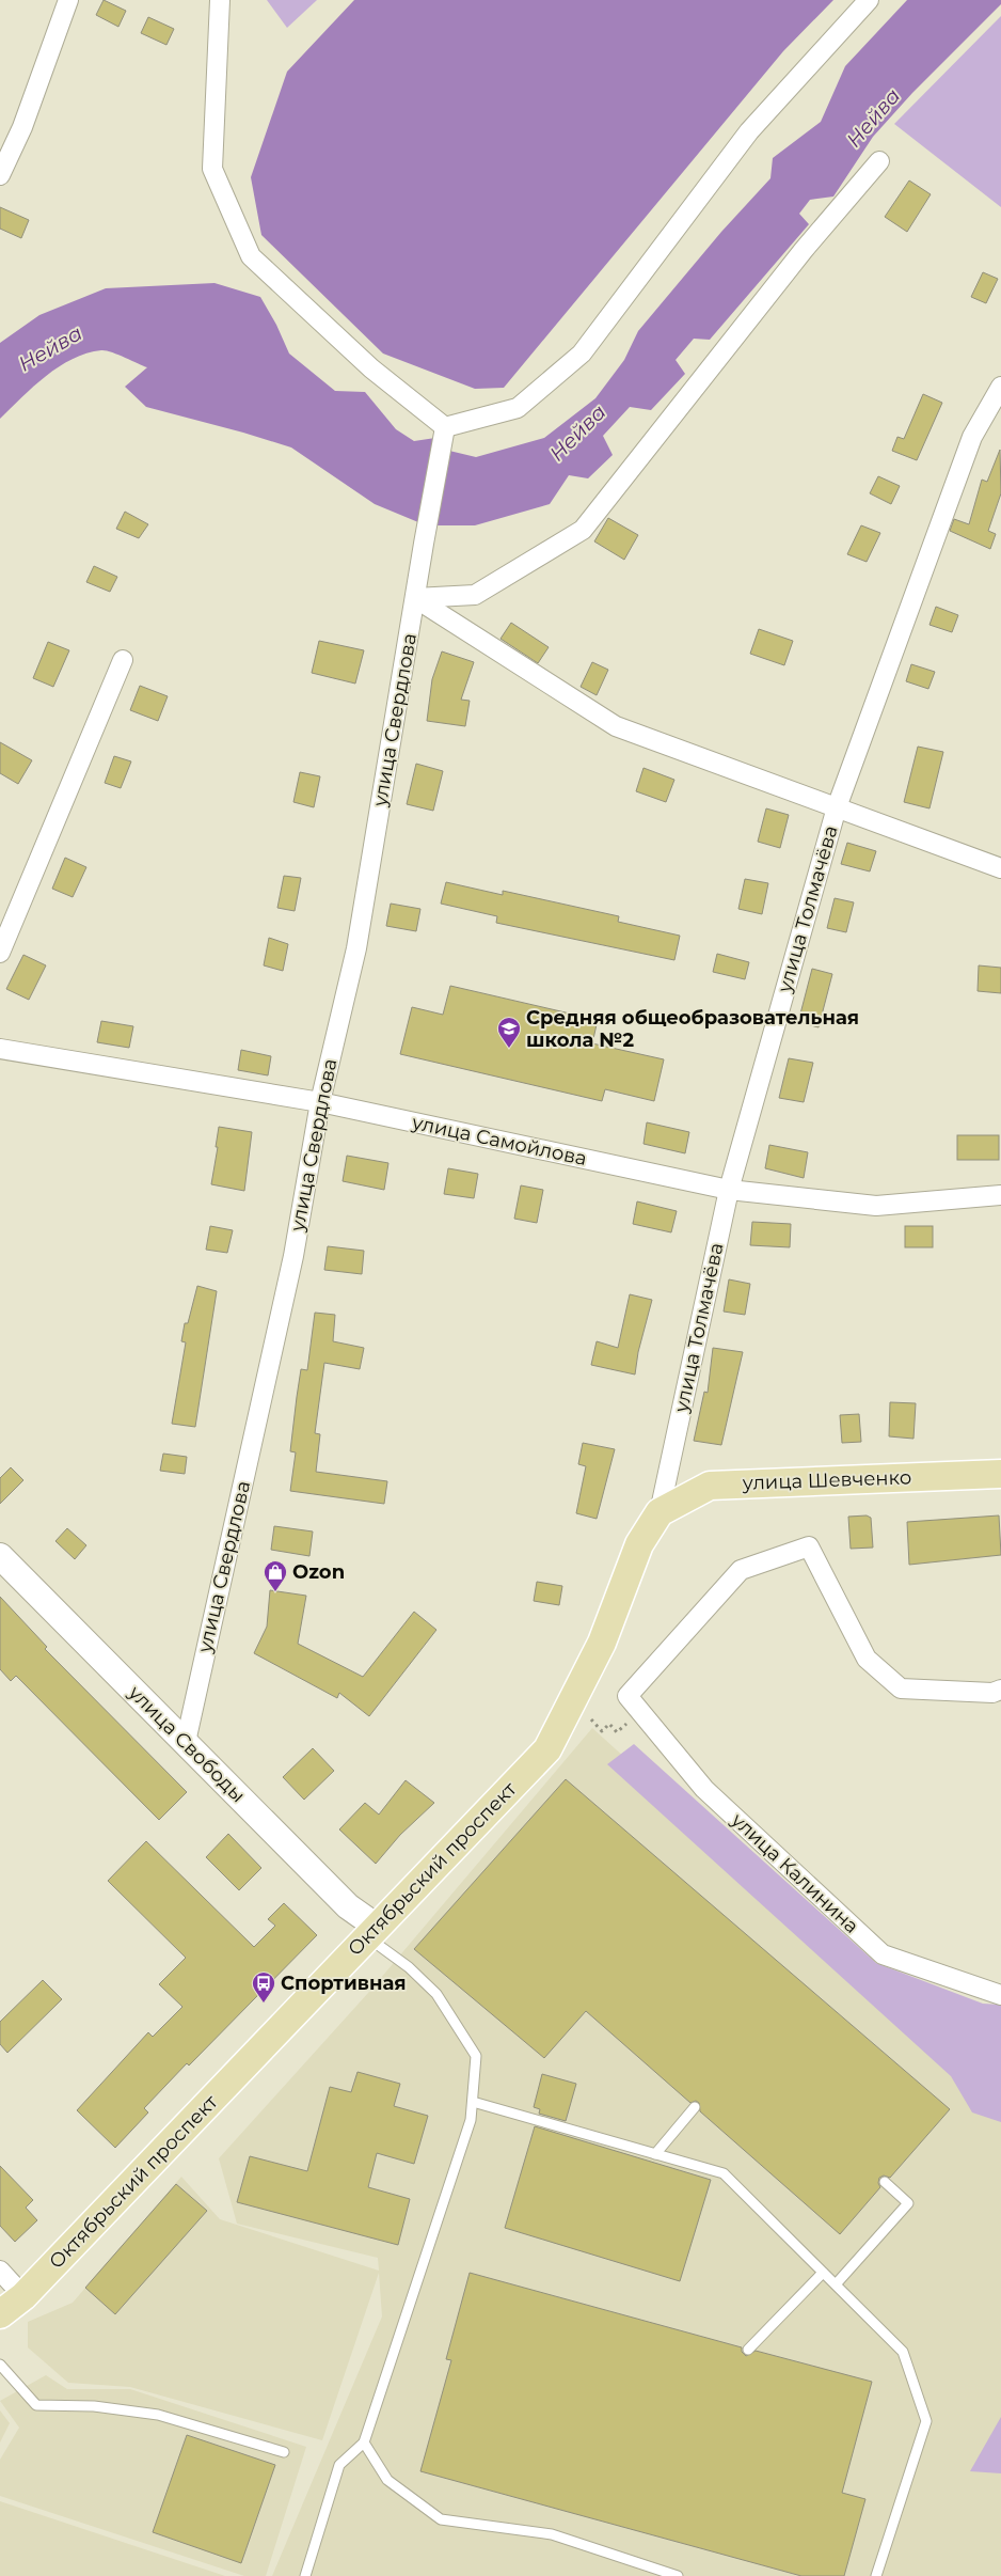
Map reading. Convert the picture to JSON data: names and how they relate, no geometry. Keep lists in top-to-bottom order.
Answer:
{
  "streets": {
    "main road": ["улица Шевченко", "улица Свободы", "Октябрьский проспект"],
    "street": [
      "улица Свердлова",
      "улица Толмачёва",
      "улица Самойлова",
      "улица Калинина"
    ]
  },
  "crossings": [
    ["улица Свердлова", "улица Самойлова"],
    ["улица Свердлова", "улица Свободы"],
    ["улица Толмачёва", "улица Самойлова"],
    ["улица Толмачёва", "улица Шевченко"],
    ["улица Толмачёва", "Октябрьский проспект"],
    ["улица Шевченко", "Октябрьский проспект"],
    ["улица Свободы", "Октябрьский проспект"]
  ],
  "water": ["Нейва"],
  "places": {
    "school or university": ["Средняя общеобразовательная школа №2"],
    "shop": ["Ozon"],
    "bus stop": ["Спортивная"]
  }
}
